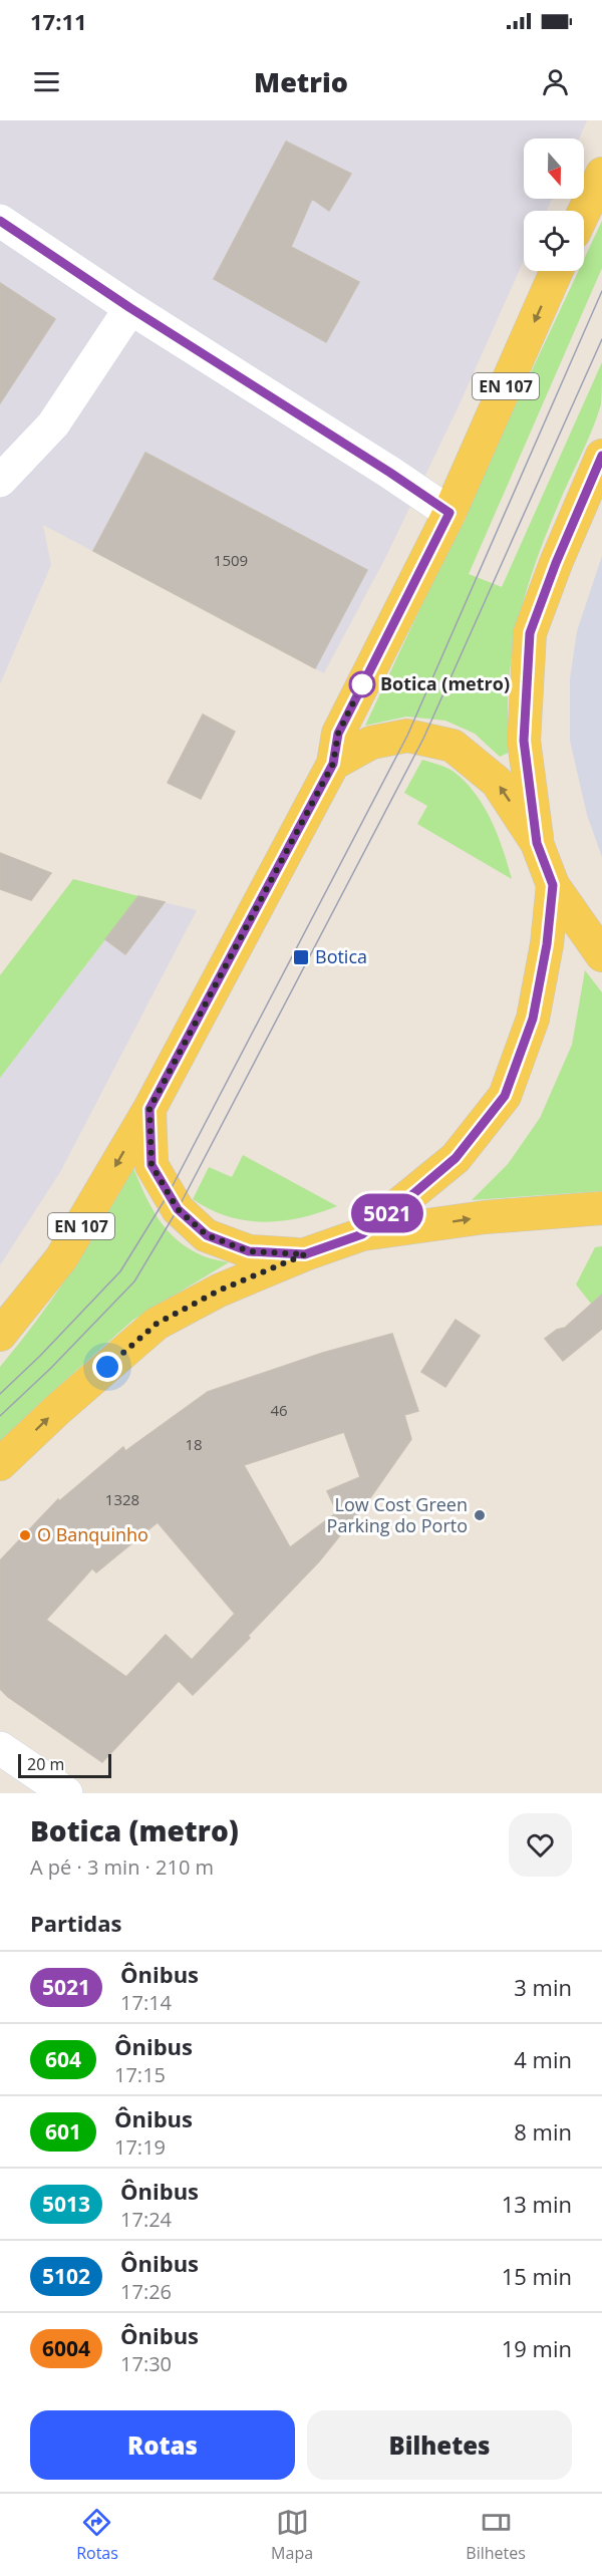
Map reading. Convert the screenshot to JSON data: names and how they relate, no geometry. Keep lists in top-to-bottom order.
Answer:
{
  "streets": {
    "main road": ["EN 107"]
  },
  "places": {
    "other": ["Botica (metro)", "Low Cost Green Parking do Porto", "O Banquinho"],
    "transit": ["Botica"]
  },
  "lines": ["bus line 5021"],
  "house_numbers": [
    "1509",
    "46",
    "18",
    "1328"
  ],
  "scale_bar": "20 m",
  "north": "bottom",
  "page": {
    "status": "17:11",
    "header": "Metrio",
    "on_map": "5021",
    "scale": "20 m",
    "heading": [
      ["Botica (metro)", "A pé · 3 min · 210 m"],
      "Partidas"
    ],
    "list": [
      {
        "mark": "5021",
        "name": "Ônibus",
        "note": "17:14",
        "value": "3 min"
      },
      {
        "mark": "604",
        "name": "Ônibus",
        "note": "17:15",
        "value": "4 min"
      },
      {
        "mark": "601",
        "name": "Ônibus",
        "note": "17:19",
        "value": "8 min"
      },
      {
        "mark": "5013",
        "name": "Ônibus",
        "note": "17:24",
        "value": "13 min"
      },
      {
        "mark": "5102",
        "name": "Ônibus",
        "note": "17:26",
        "value": "15 min"
      },
      {
        "mark": "6004",
        "name": "Ônibus",
        "note": "17:30",
        "value": "19 min"
      }
    ],
    "buttons": ["Rotas", "Bilhetes"],
    "tabs": ["Rotas", "Mapa", "Bilhetes"]
  }
}
